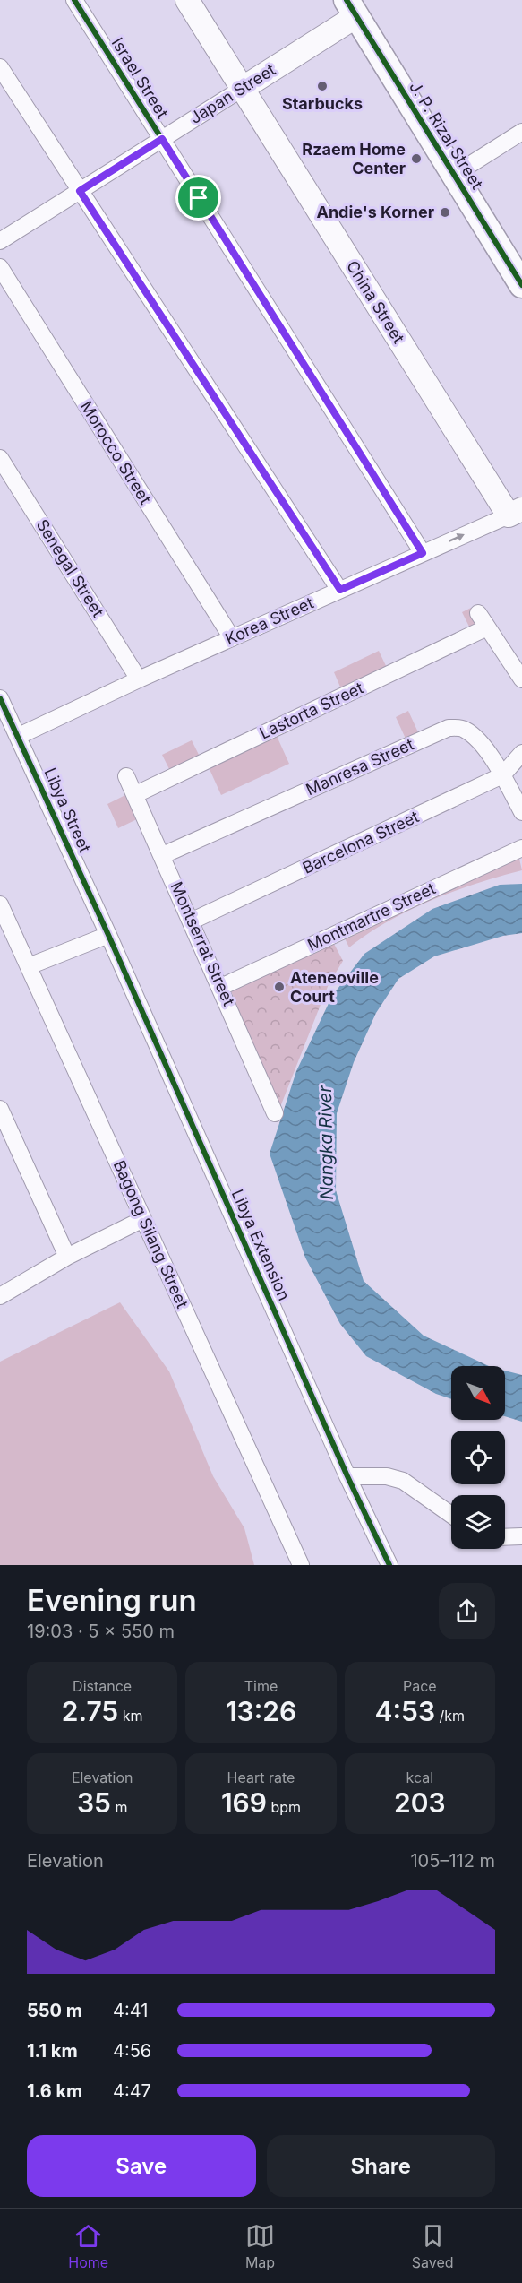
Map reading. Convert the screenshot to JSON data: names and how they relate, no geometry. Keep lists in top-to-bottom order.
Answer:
{
  "streets": {
    "main road": ["J. P. Rizal Street"],
    "street": [
      "Israel Street",
      "Japan Street",
      "China Street",
      "Morocco Street",
      "Senegal Street",
      "Korea Street",
      "Lastorta Street",
      "Manresa Street",
      "Libya Street",
      "Barcelona Street",
      "Montmartre Street",
      "Montserrat Street",
      "Bagong Silang Street",
      "Libya Extension"
    ]
  },
  "crossings": [
    ["Israel Street", "Japan Street"],
    ["Israel Street", "Korea Street"],
    ["Japan Street", "J. P. Rizal Street"],
    ["Japan Street", "China Street"],
    ["China Street", "Korea Street"],
    ["Morocco Street", "Korea Street"],
    ["Senegal Street", "Korea Street"],
    ["Korea Street", "Libya Street"],
    ["Lastorta Street", "Montserrat Street"],
    ["Manresa Street", "Barcelona Street"],
    ["Manresa Street", "Montserrat Street"],
    ["Libya Street", "Libya Extension"],
    ["Barcelona Street", "Montserrat Street"],
    ["Montmartre Street", "Montserrat Street"]
  ],
  "water": ["Nangka River"],
  "places": [
    "Starbucks",
    "Rzaem Home Center",
    "Andie's Korner",
    "Ateneoville Court"
  ],
  "north": "bottom right",
  "page": {
    "heading": ["Evening run", "19:03 · 5 × 550 m"],
    "stats": [
      ["Distance", "2.75 km"],
      ["Time", "13:26"],
      ["Pace", "4:53 /km"],
      ["Elevation", "35 m"],
      ["Heart rate", "169 bpm"],
      ["kcal", "203"]
    ],
    "chart": ["Elevation", "105–112 m"],
    "list": [
      {
        "name": "550 m",
        "note": "4:41"
      },
      {
        "name": "1.1 km",
        "note": "4:56"
      },
      {
        "name": "1.6 km",
        "note": "4:47"
      }
    ],
    "buttons": ["Save", "Share"],
    "tabs": ["Home", "Map", "Saved"]
  }
}
